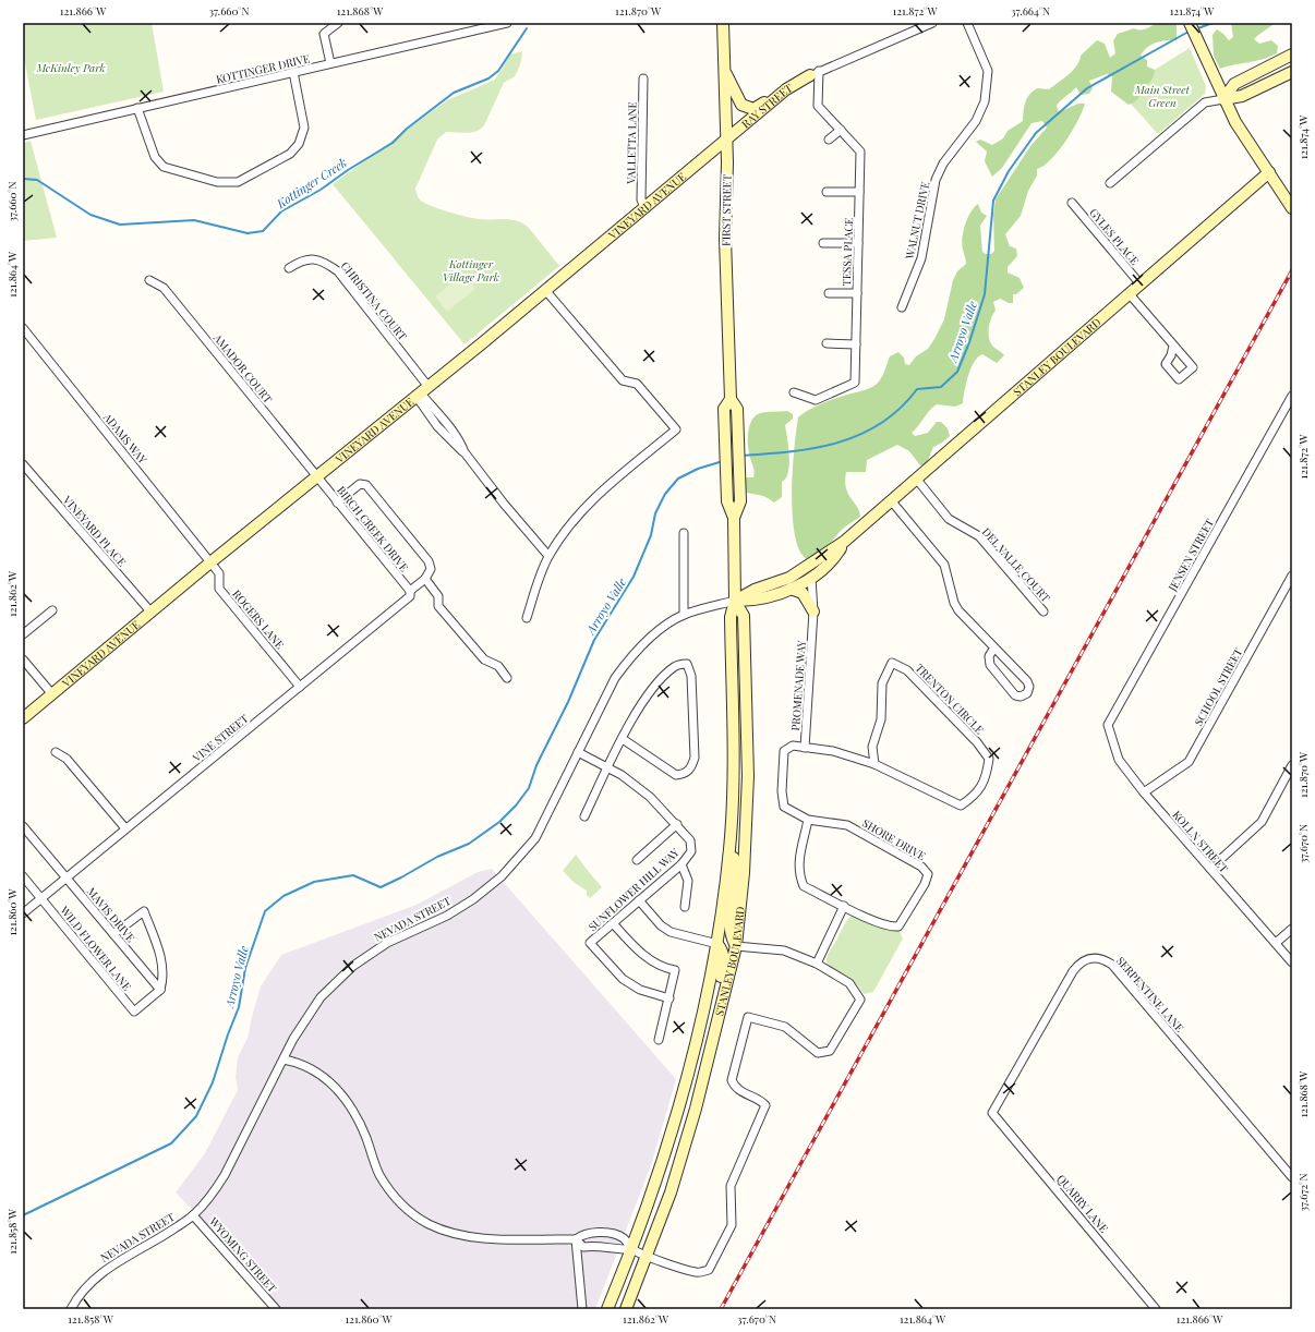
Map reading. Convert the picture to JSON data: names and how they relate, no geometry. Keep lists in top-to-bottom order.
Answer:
{
  "streets": {
    "main road": [
      "RAY STREET",
      "VINEYARD AVENUE",
      "FIRST STREET",
      "STANLEY BOULEVARD"
    ],
    "street": [
      "KOTTINGER DRIVE",
      "VALLETTA LANE",
      "WALNUT DRIVE",
      "GYLES PLACE",
      "TESSA PLACE",
      "CHRISTINA COURT",
      "AMADOR COURT",
      "ADAMS WAY",
      "BIRCH CREEK DRIVE",
      "VINEYARD PLACE",
      "JENSEN STREET",
      "DEL VALLE COURT",
      "ROGERS LANE",
      "PROMENADE WAY",
      "SCHOOL STREET",
      "TRENTON CIRCLE",
      "VINE STREET",
      "SHORE DRIVE",
      "KOLLN STREET",
      "SUNFLOWER HILL WAY",
      "MAVIS DRIVE",
      "NEVADA STREET",
      "WILD FLOWER LANE",
      "SERPENTINE LANE",
      "QUARRY LANE",
      "WYOMING STREET"
    ]
  },
  "crossings": [
    ["RAY STREET", "VINEYARD AVENUE"],
    ["RAY STREET", "FIRST STREET"],
    ["RAY STREET", "TESSA PLACE"],
    ["VALLETTA LANE", "VINEYARD AVENUE"],
    ["VINEYARD AVENUE", "FIRST STREET"],
    ["VINEYARD AVENUE", "CHRISTINA COURT"],
    ["VINEYARD AVENUE", "AMADOR COURT"],
    ["VINEYARD AVENUE", "ADAMS WAY"],
    ["VINEYARD AVENUE", "BIRCH CREEK DRIVE"],
    ["VINEYARD AVENUE", "VINEYARD PLACE"],
    ["VINEYARD AVENUE", "ROGERS LANE"],
    ["GYLES PLACE", "STANLEY BOULEVARD"],
    ["STANLEY BOULEVARD", "DEL VALLE COURT"],
    ["STANLEY BOULEVARD", "PROMENADE WAY"],
    ["STANLEY BOULEVARD", "NEVADA STREET"],
    ["AMADOR COURT", "BIRCH CREEK DRIVE"],
    ["ADAMS WAY", "ROGERS LANE"],
    ["BIRCH CREEK DRIVE", "VINE STREET"],
    ["JENSEN STREET", "KOLLN STREET"],
    ["ROGERS LANE", "VINE STREET"],
    ["PROMENADE WAY", "TRENTON CIRCLE"],
    ["PROMENADE WAY", "SHORE DRIVE"],
    ["SCHOOL STREET", "KOLLN STREET"],
    ["VINE STREET", "MAVIS DRIVE"],
    ["VINE STREET", "WILD FLOWER LANE"],
    ["SUNFLOWER HILL WAY", "NEVADA STREET"],
    ["MAVIS DRIVE", "WILD FLOWER LANE"],
    ["NEVADA STREET", "WYOMING STREET"],
    ["SERPENTINE LANE", "QUARRY LANE"]
  ],
  "water": ["Kottinger Creek", "Arroyo Valle"],
  "parks": ["McKinley Park", "Main Street Green", "Kottinger Village Park"],
  "coordinates": [
    "121.866°W",
    "37.660°N",
    "121.868°W",
    "121.870°W",
    "121.872°W",
    "37.664°N",
    "121.874°W",
    "121.864°W",
    "121.862°W",
    "37.670°N",
    "121.860°W",
    "37.672°N",
    "121.858°W"
  ]
}
